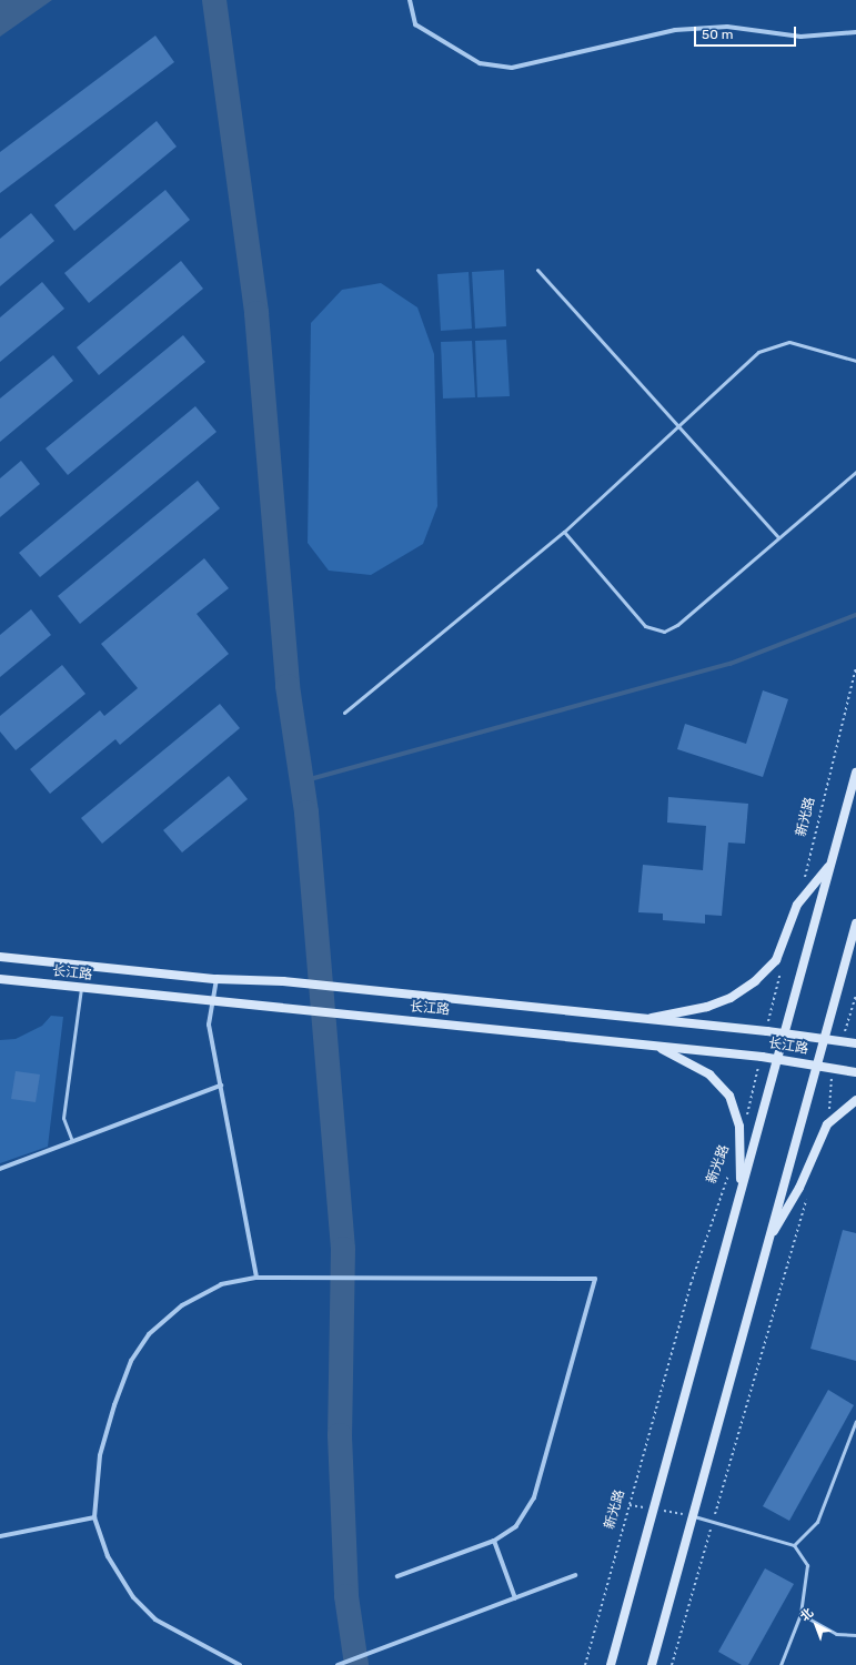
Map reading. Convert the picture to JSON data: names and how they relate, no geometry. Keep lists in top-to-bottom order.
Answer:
{
  "streets": {
    "main road": ["新光路", "长江路"]
  },
  "crossings": [
    ["新光路", "长江路"]
  ],
  "scale_bar": "50 m",
  "north": "top left"
}
